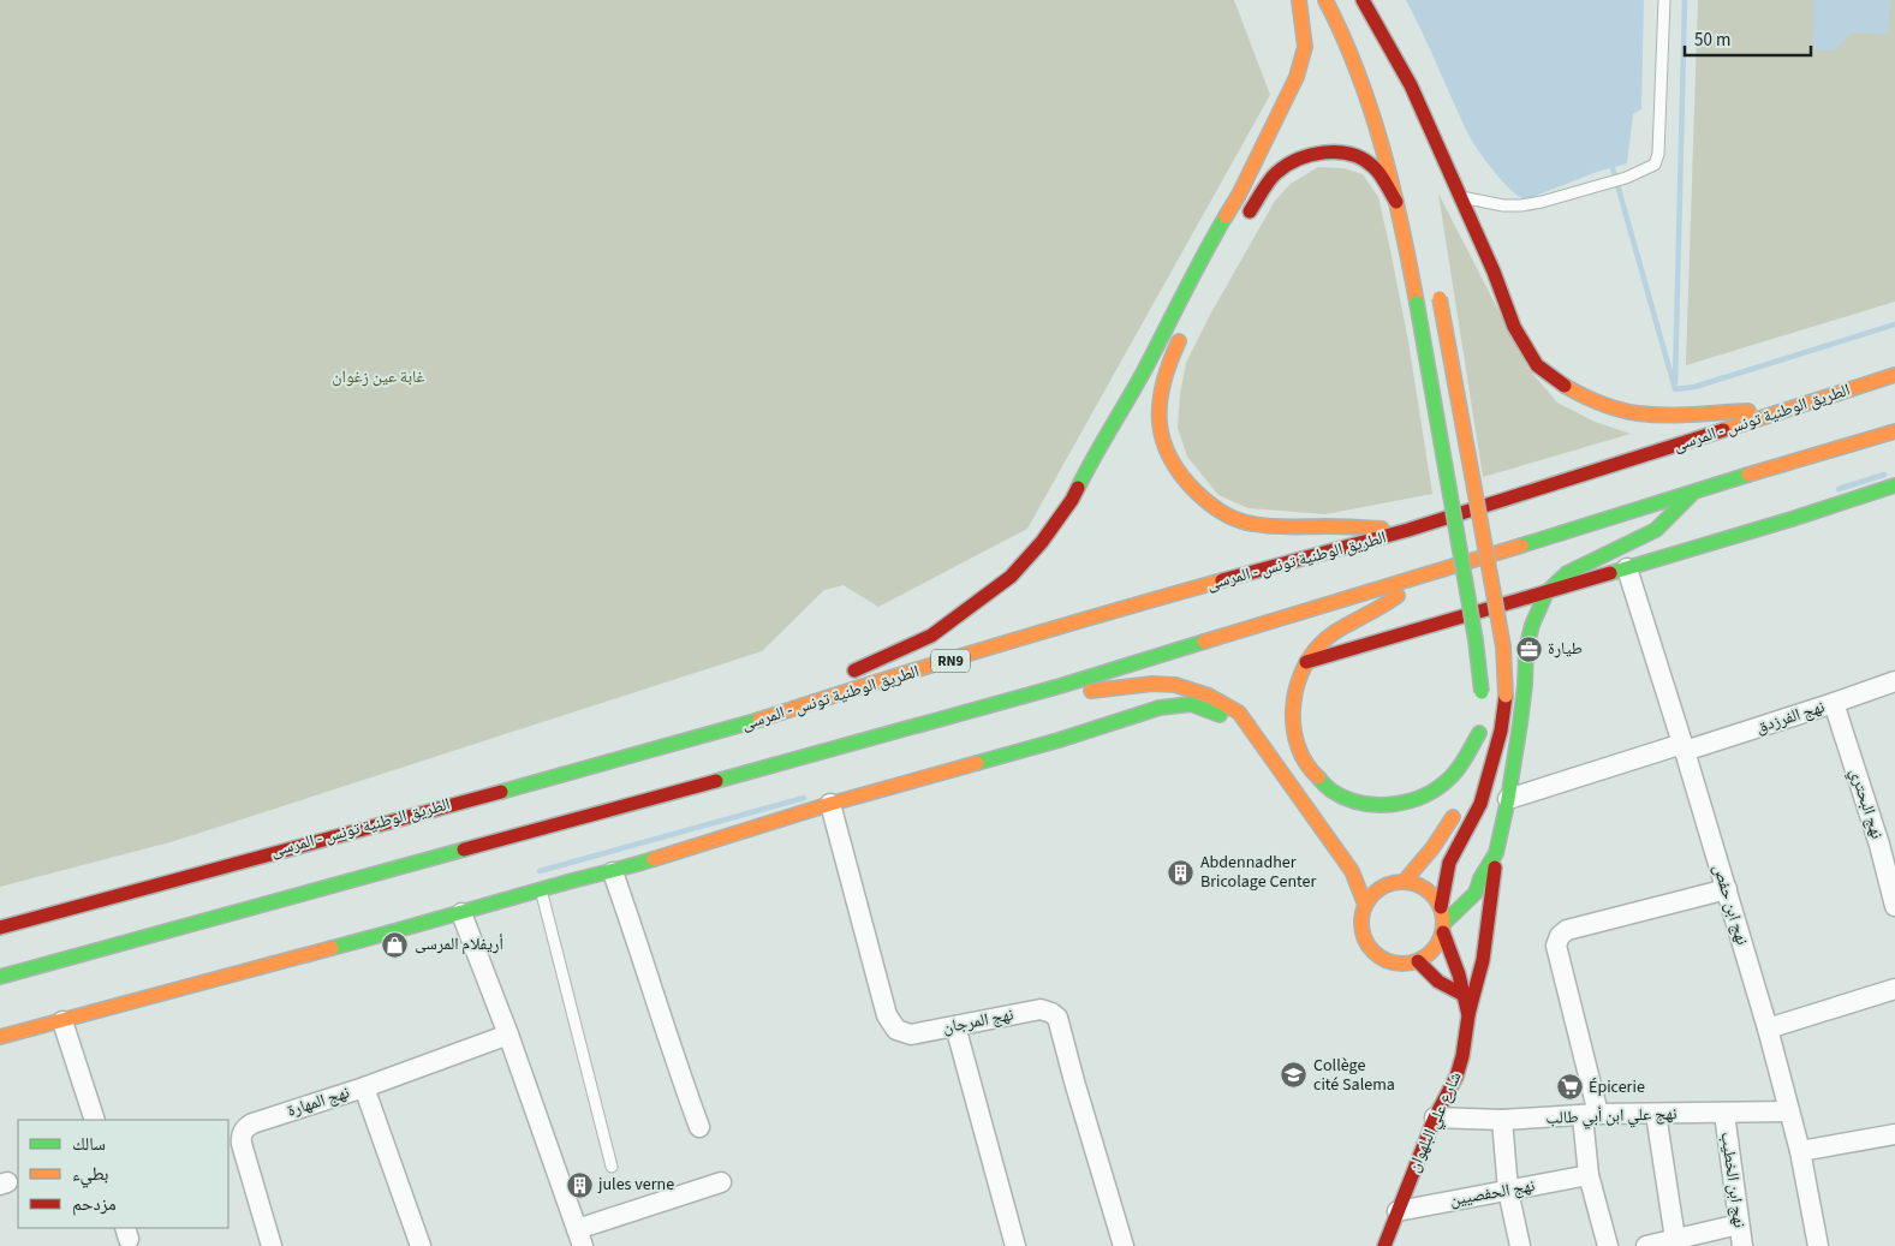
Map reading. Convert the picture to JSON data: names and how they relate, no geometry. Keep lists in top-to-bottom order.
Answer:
{
  "streets": {
    "main road": ["الطريق الوطنية تونس - المرسى", "RN9", "شارع علي البلهوان"],
    "street": [
      "نهج الفرزدق",
      "نهج البحتري",
      "نهج ابن حفص",
      "نهج المرجان",
      "نهج المهارة",
      "نهج علي ابن أبي طالب",
      "نهج ابن الخطيب",
      "نهج الحفصيين"
    ]
  },
  "crossings": [
    ["نهج الفرزدق", "نهج البحتري"],
    ["نهج الفرزدق", "نهج ابن حفص"],
    ["نهج ابن حفص", "نهج علي ابن أبي طالب"],
    ["نهج علي ابن أبي طالب", "شارع علي البلهوان"],
    ["نهج علي ابن أبي طالب", "نهج ابن الخطيب"],
    ["شارع علي البلهوان", "نهج الحفصيين"]
  ],
  "parks": ["غابة عين زغوان"],
  "places": {
    "office": ["طيارة"],
    "building": ["Abdennadher Bricolage Center", "jules verne"],
    "shop": ["أريفلام المرسى"],
    "school or university": ["Collège cité Salema"],
    "supermarket": ["Épicerie"]
  },
  "legend": ["سالك", "بطيء", "مزدحم"],
  "scale_bar": "50 m"
}
